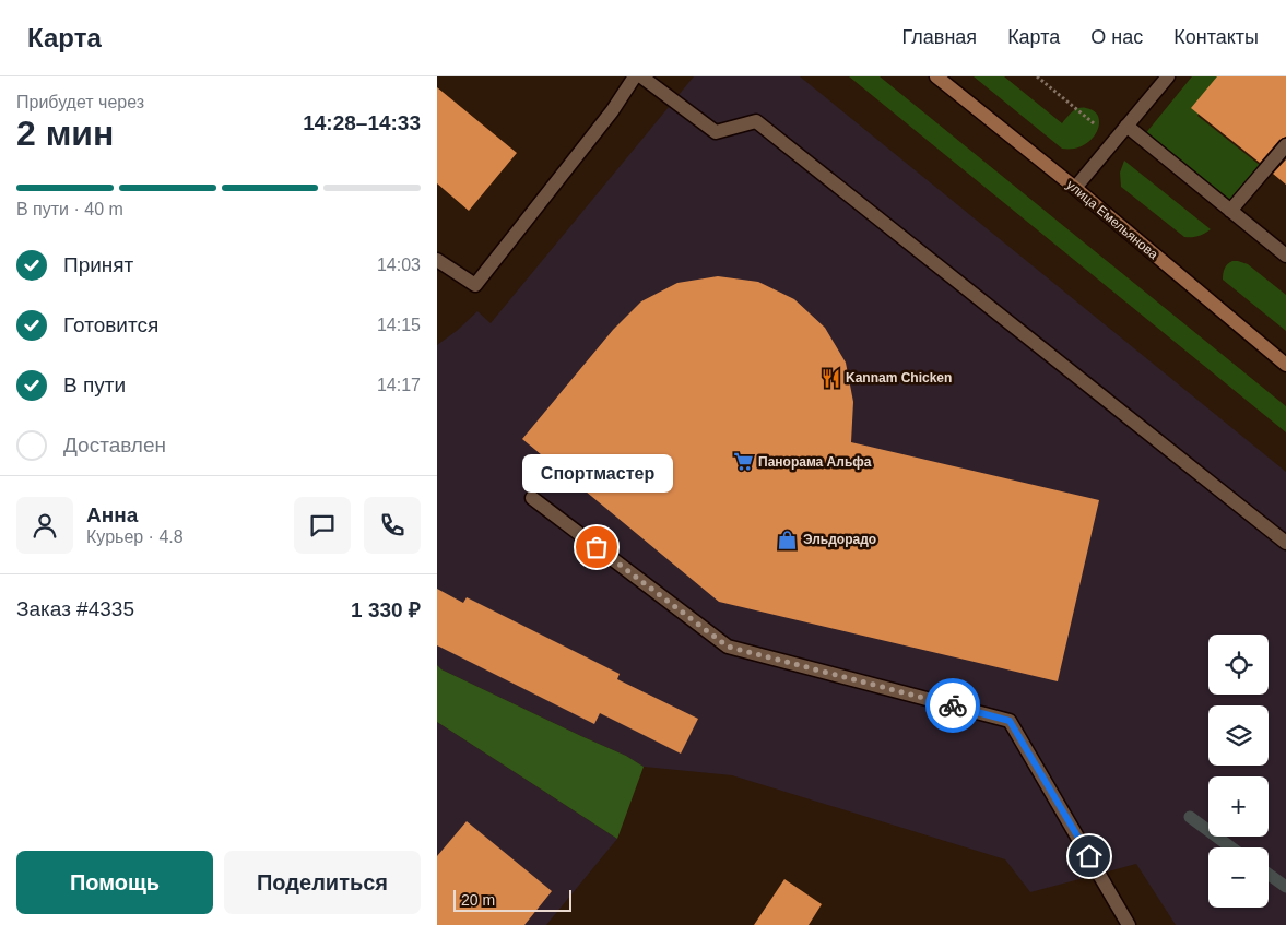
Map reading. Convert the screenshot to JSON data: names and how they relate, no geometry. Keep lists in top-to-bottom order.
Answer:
{
  "streets": {
    "main road": ["улица Емельянова"]
  },
  "places": {
    "restaurant": ["Kannam Chicken"],
    "supermarket": ["Панорама Альфа"],
    "shop": ["Эльдорадо"],
    "other": ["Спортмастер"]
  },
  "scale_bar": "20 m",
  "page": {
    "header": "Карта",
    "nav": [
      "Главная",
      "Карта",
      "О нас",
      "Контакты"
    ],
    "heading": ["2 мин", "Прибудет через", "14:28–14:33"],
    "panel": [
      "Анна",
      "Курьер · 4.8",
      "Заказ #4335",
      "1 330 ₽"
    ],
    "bar": "В пути · 40 m",
    "list": [
      ["Принят", "14:03"],
      ["Готовится", "14:15"],
      ["В пути", "14:17"],
      "Доставлен"
    ],
    "bubble": "Спортмастер",
    "map_buttons": ["+", "−"],
    "buttons": ["Помощь", "Поделиться"],
    "scale": "20 m"
  }
}
